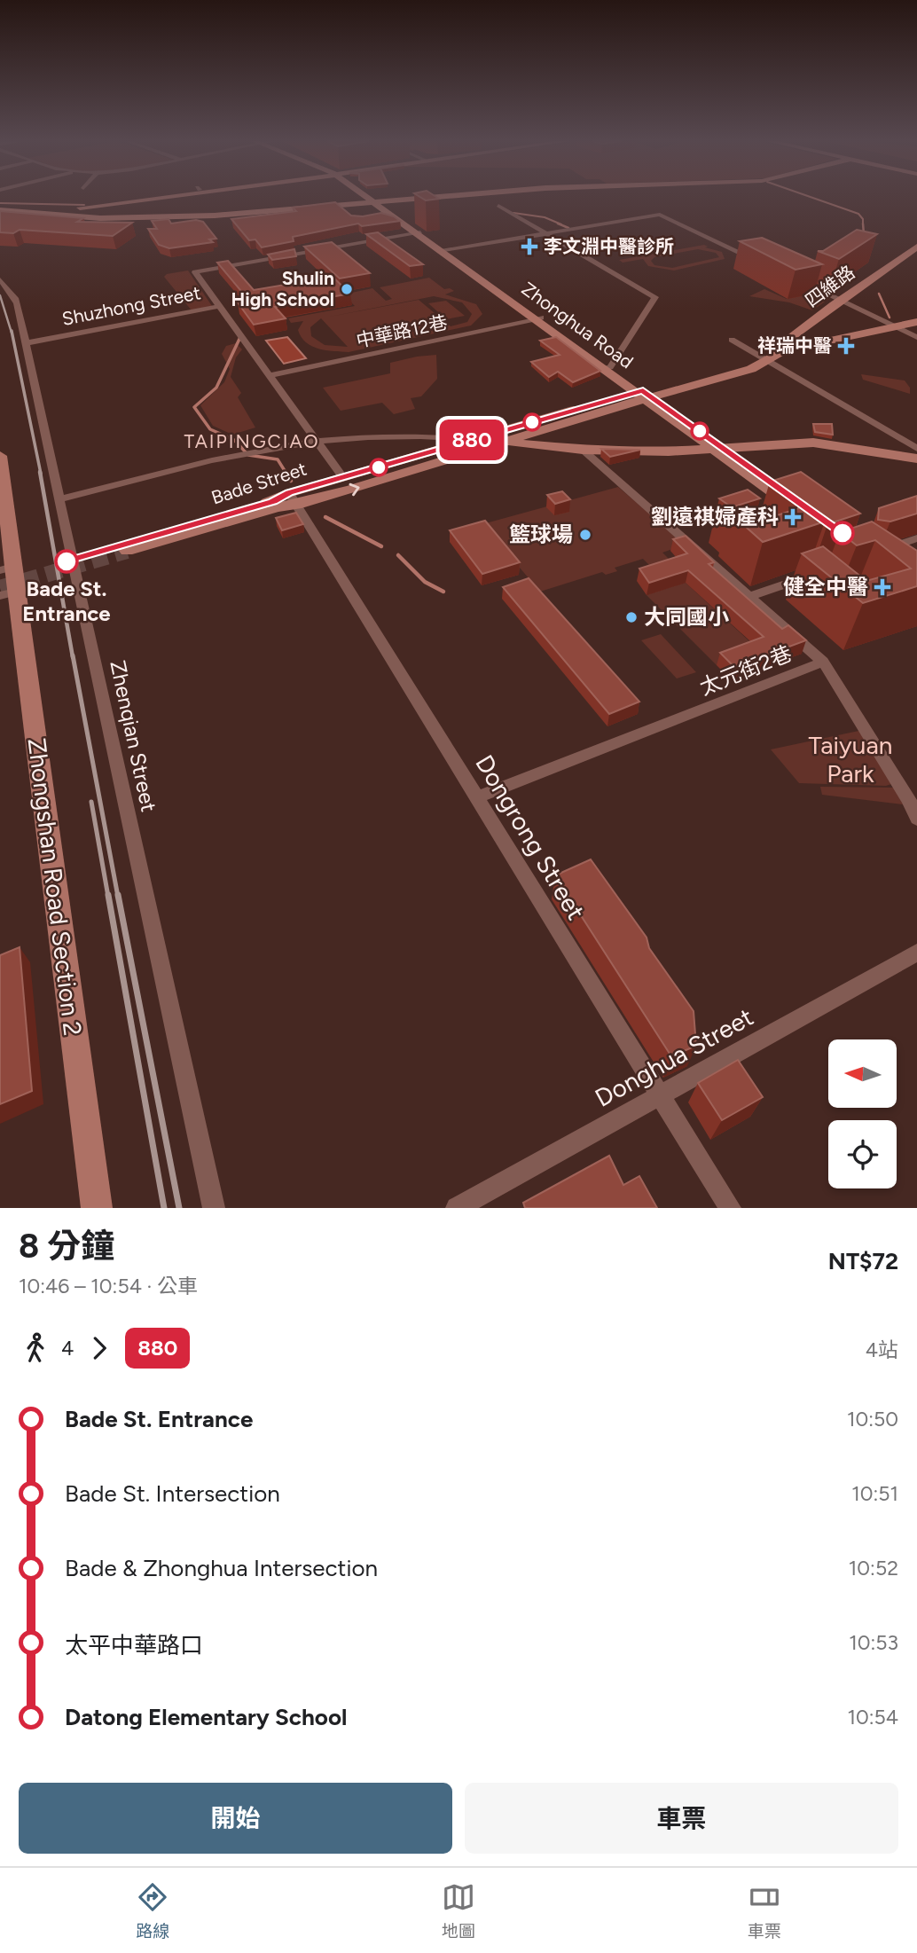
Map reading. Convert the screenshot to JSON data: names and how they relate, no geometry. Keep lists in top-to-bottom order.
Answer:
{
  "streets": {
    "street": [
      "四維路",
      "Shuzhong Street",
      "Zhonghua Road",
      "中華路12巷",
      "Bade Street",
      "太元街2巷",
      "Zhenqian Street",
      "Dongrong Street",
      "Zhongshan Road Section 2",
      "Donghua Street"
    ]
  },
  "crossings": [
    ["四維路", "Bade Street"],
    ["Shuzhong Street", "中華路12巷"],
    ["Shuzhong Street", "Bade Street"],
    ["Shuzhong Street", "Zhenqian Street"],
    ["Zhonghua Road", "中華路12巷"],
    ["Zhonghua Road", "Bade Street"],
    ["Bade Street", "Dongrong Street"],
    ["太元街2巷", "Dongrong Street"],
    ["Dongrong Street", "Donghua Street"]
  ],
  "districts": ["TAIPINGCIAO"],
  "parks": ["Taiyuan Park"],
  "places": {
    "health": [
      "李文淵中醫診所",
      "祥瑞中醫",
      "劉遠祺婦產科",
      "健全中醫"
    ],
    "other": [
      "Shulin High School",
      "籃球場",
      "Bade St. Entrance",
      "大同國小"
    ]
  },
  "lines": ["bus line 880"],
  "north": "left",
  "page": {
    "on_map": "880",
    "heading": ["8 分鐘", "10:46 – 10:54 · 公車", "NT$72"],
    "legs": ["4", "880", "4站"],
    "list": [
      {
        "name": "Bade St. Entrance",
        "value": "10:50"
      },
      {
        "name": "Bade St. Intersection",
        "value": "10:51"
      },
      {
        "name": "Bade & Zhonghua Intersection",
        "value": "10:52"
      },
      {
        "name": "太平中華路口",
        "value": "10:53"
      },
      {
        "name": "Datong Elementary School",
        "value": "10:54"
      }
    ],
    "buttons": ["開始", "車票"],
    "tabs": ["路線", "地圖", "車票"]
  }
}
